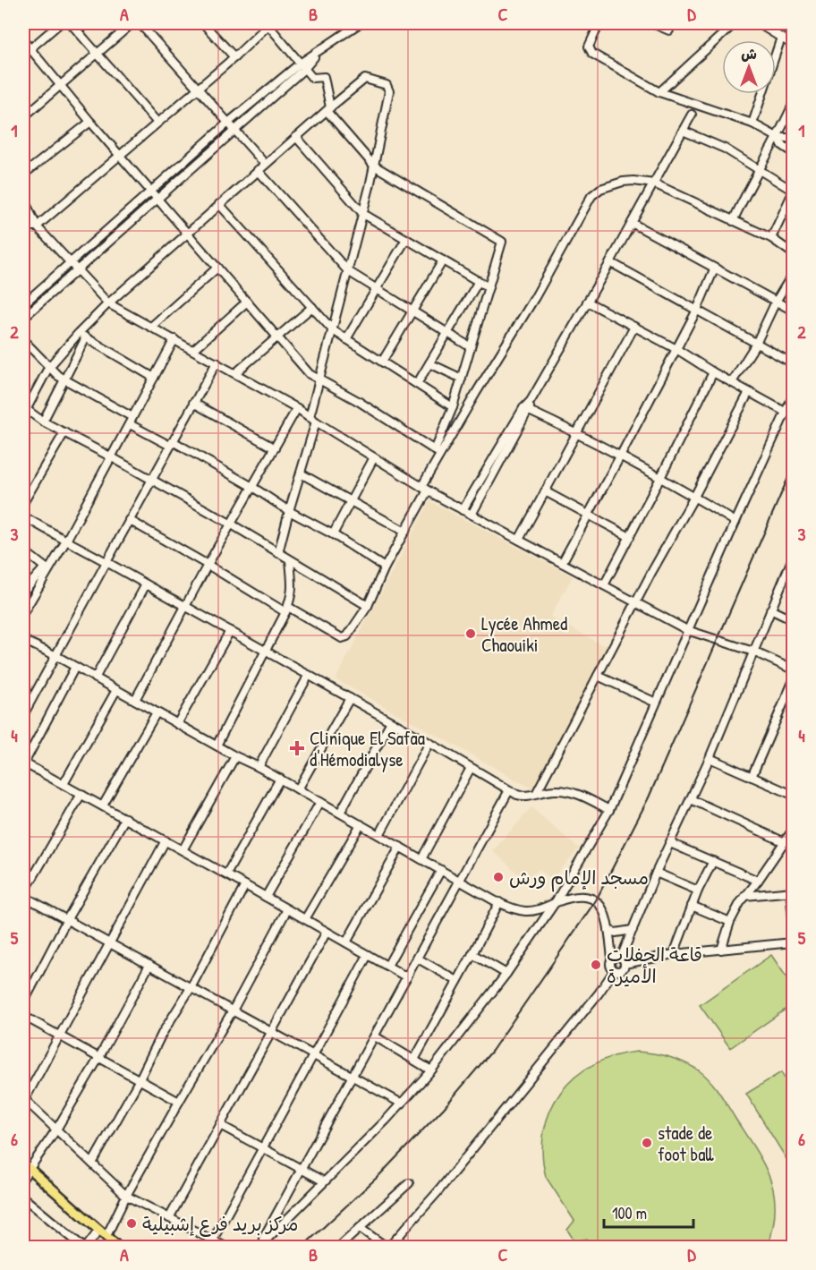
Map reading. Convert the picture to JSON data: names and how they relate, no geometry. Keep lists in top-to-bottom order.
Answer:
{
  "places": {
    "other": [
      "Lycée Ahmed Chaouiki",
      "مسجد الإمام ورش",
      "قاعة الحفلات الأميرة",
      "stade de foot ball",
      "مركز بريد فرع إشبيلية"
    ],
    "health": ["Clinique El Safaa d'Hémodialyse"]
  },
  "scale_bar": "100 m",
  "north": "top",
  "grid": {
    "columns": [
      "A",
      "B",
      "C",
      "D"
    ],
    "rows": [
      "1",
      "2",
      "3",
      "4",
      "5",
      "6"
    ]
  }
}
